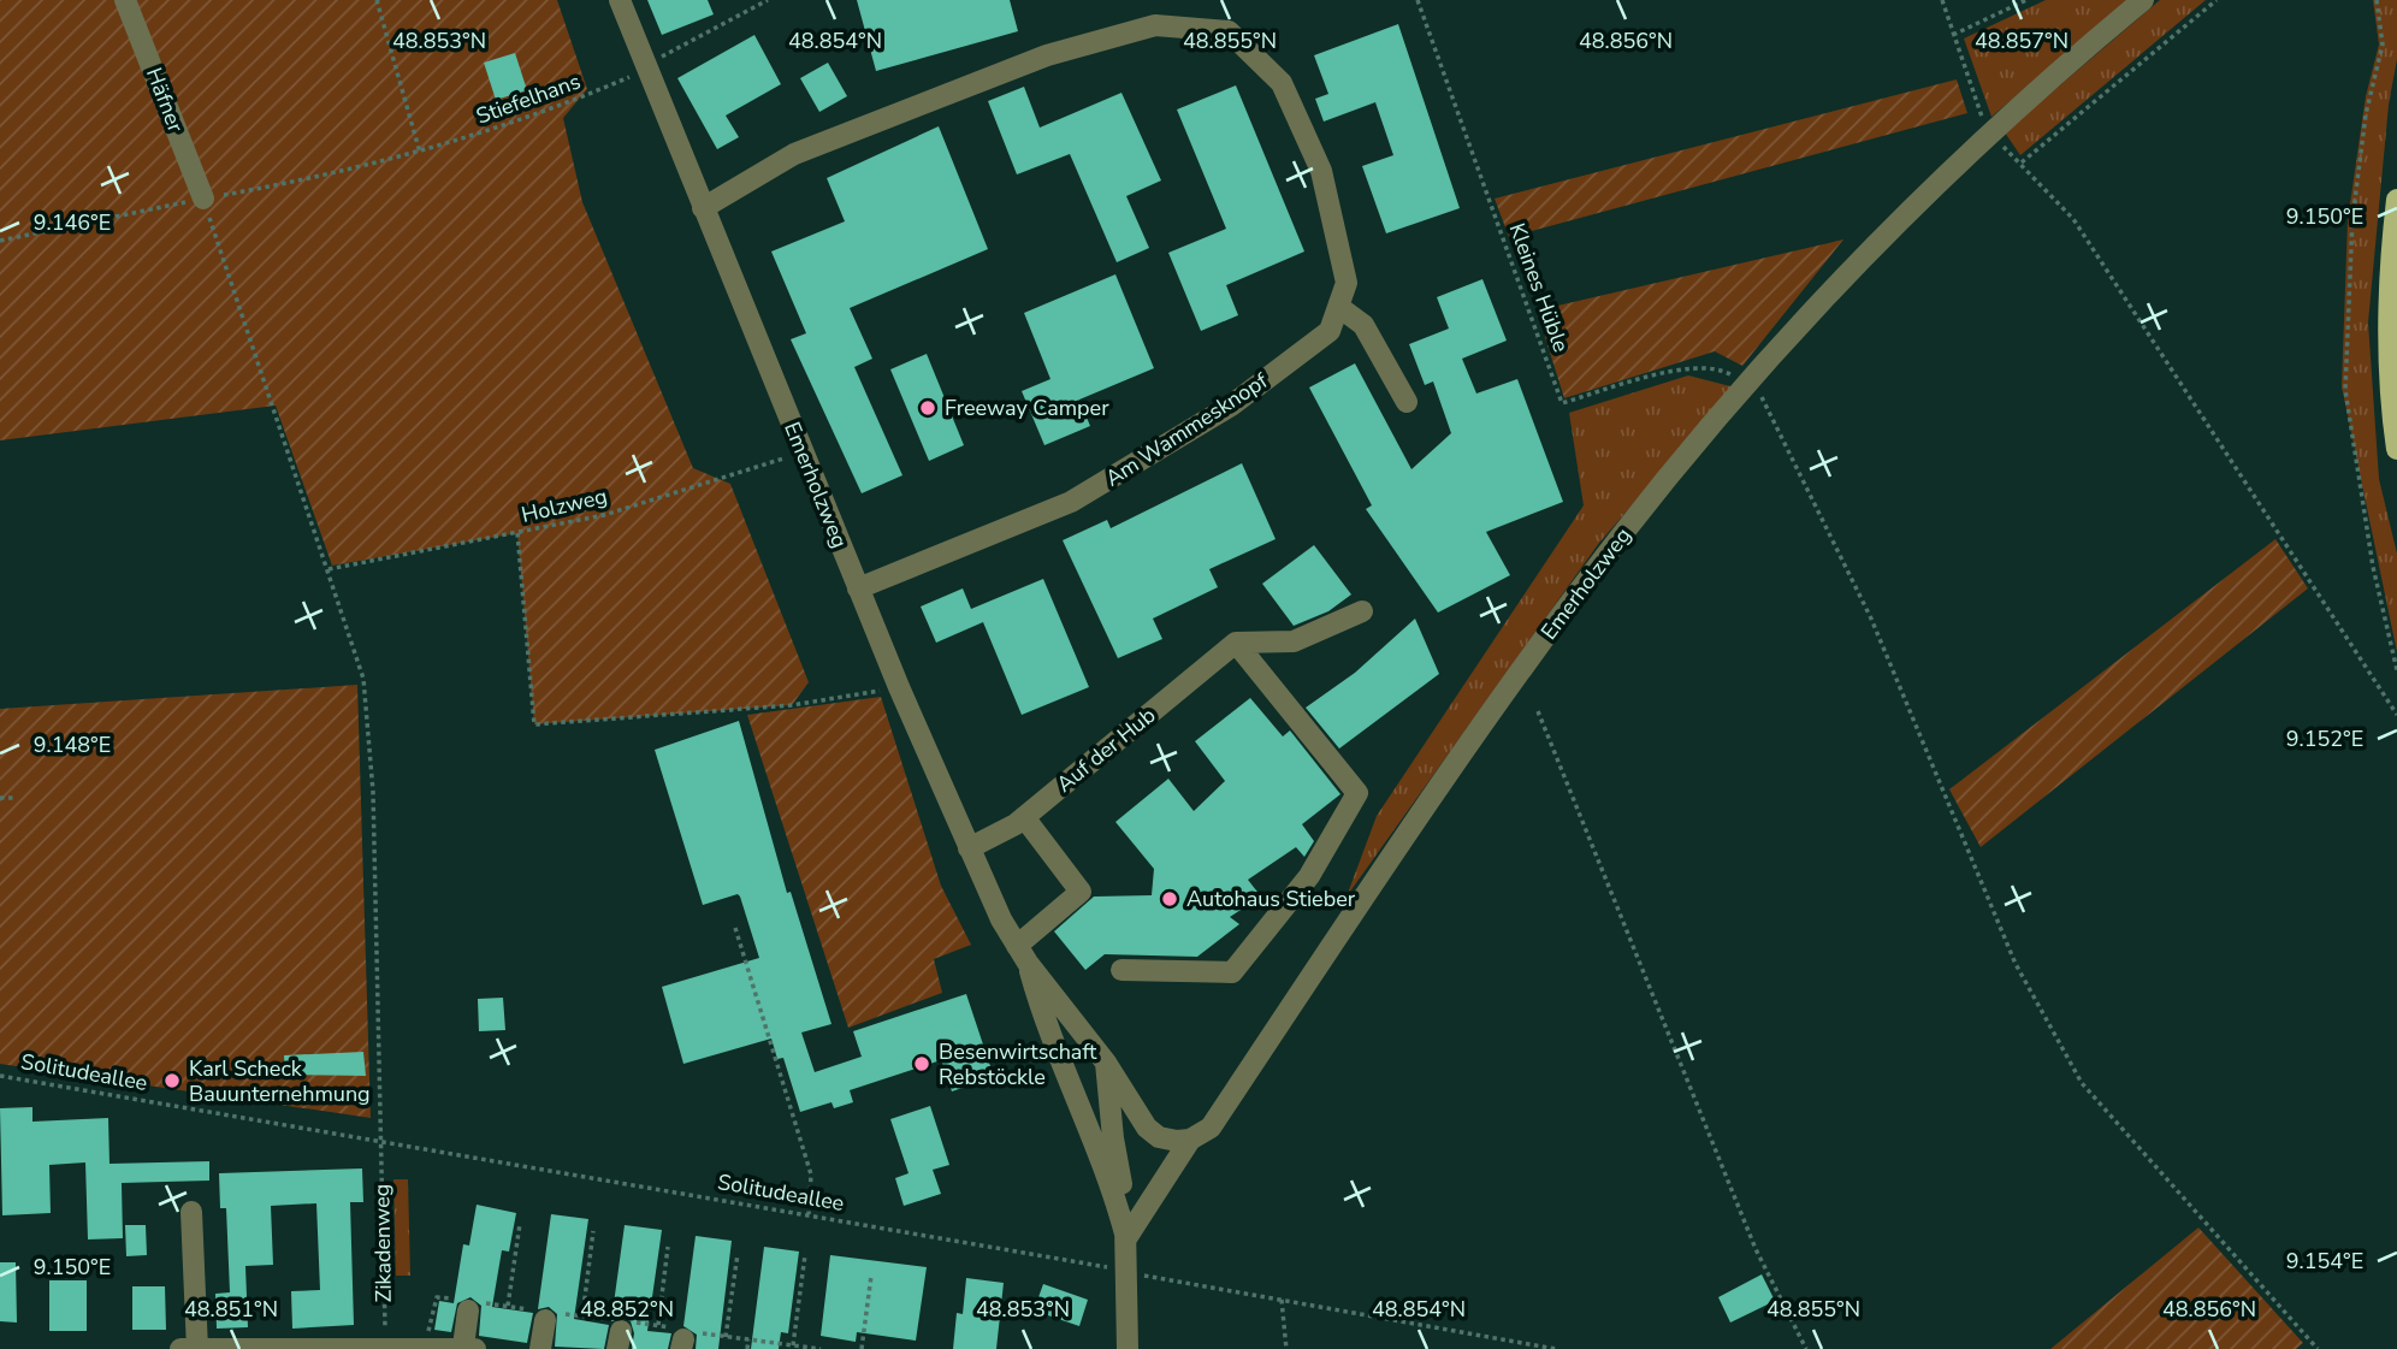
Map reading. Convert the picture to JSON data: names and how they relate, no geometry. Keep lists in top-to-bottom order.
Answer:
{
  "streets": {
    "street": [
      "Häfner",
      "Am Wammesknopf",
      "Emerholzweg",
      "Auf der Hub"
    ],
    "path": [
      "Stiefelhans",
      "Kleines Hüble",
      "Holzweg",
      "Solitudeallee",
      "Zikadenweg"
    ]
  },
  "crossings": [
    ["Stiefelhans", "Emerholzweg"],
    ["Häfner", "Zikadenweg"],
    ["Kleines Hüble", "Emerholzweg"],
    ["Am Wammesknopf", "Emerholzweg"],
    ["Emerholzweg", "Holzweg"],
    ["Emerholzweg", "Auf der Hub"],
    ["Emerholzweg", "Solitudeallee"],
    ["Holzweg", "Zikadenweg"],
    ["Solitudeallee", "Zikadenweg"]
  ],
  "places": [
    "Freeway Camper",
    "Autohaus Stieber",
    "Besenwirtschaft Rebstöckle",
    "Karl Scheck Bauunternehmung"
  ],
  "coordinates": [
    "48.854°N",
    "48.857°N",
    "48.853°N",
    "48.855°N",
    "48.856°N",
    "9.150°E",
    "9.146°E",
    "9.152°E",
    "9.148°E",
    "9.154°E",
    "48.851°N",
    "48.852°N"
  ]
}
